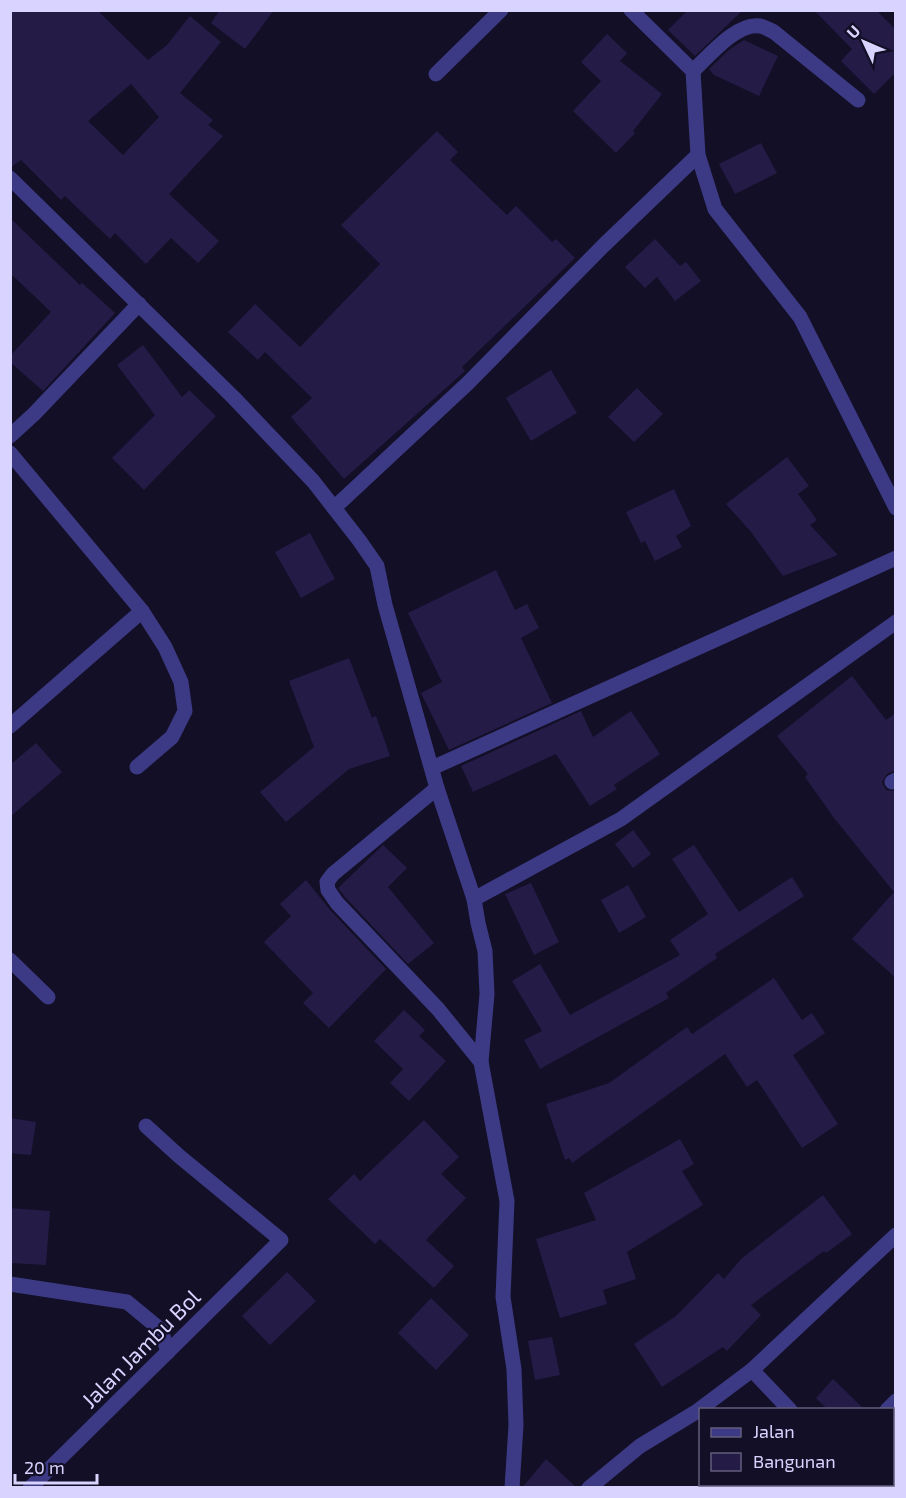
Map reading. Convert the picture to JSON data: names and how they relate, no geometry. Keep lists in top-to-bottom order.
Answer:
{
  "streets": {
    "street": ["Jalan Jambu Bol"]
  },
  "legend": ["Jalan", "Bangunan"],
  "scale_bar": "20 m",
  "north": "top left"
}
